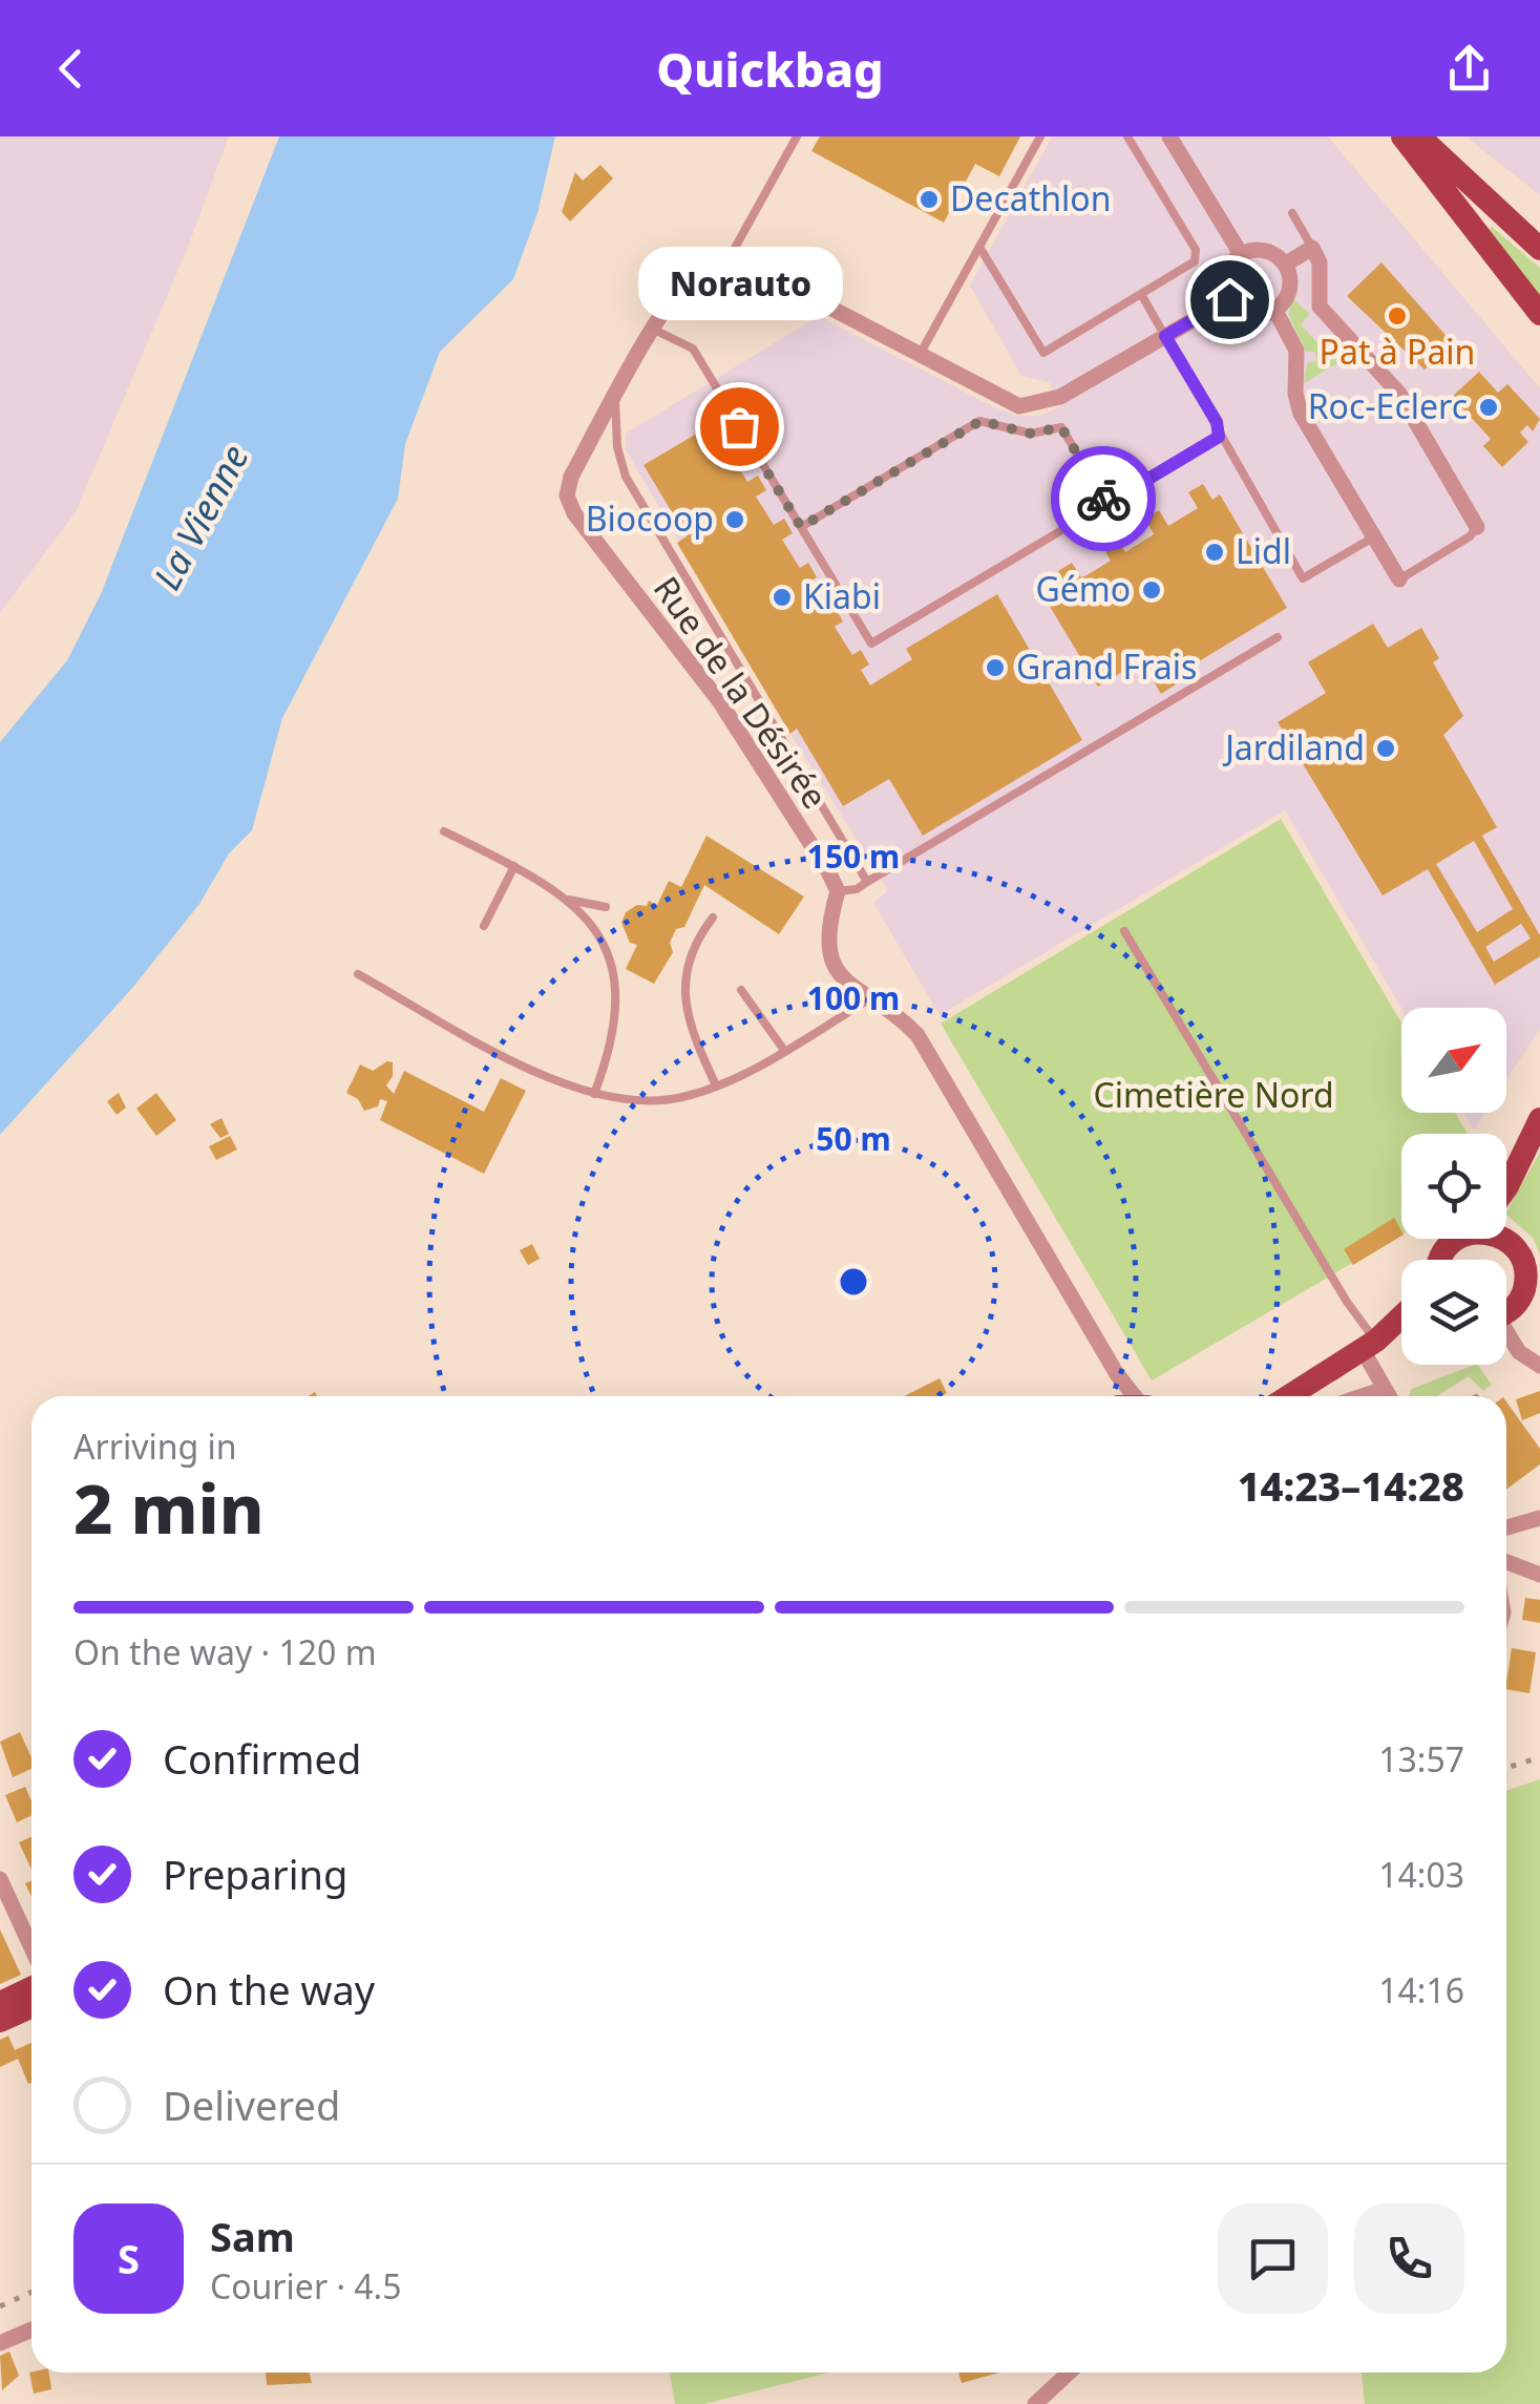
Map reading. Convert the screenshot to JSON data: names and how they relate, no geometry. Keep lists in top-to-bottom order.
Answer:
{
  "streets": {
    "street": ["Rue de la Désirée"]
  },
  "water": ["La Vienne"],
  "parks": ["Cimetière Nord"],
  "places": [
    "Decathlon",
    "Pat à Pain",
    "Roc-Eclerc",
    "Norauto",
    "Biocoop",
    "Lidl",
    "Gémo",
    "Kiabi",
    "Grand Frais",
    "Jardiland"
  ],
  "north": "top right",
  "page": {
    "header": "Quickbag",
    "bubble": "Norauto",
    "heading": ["2 min", "Arriving in", "14:23–14:28"],
    "panel": ["Sam", "Courier · 4.5"],
    "bar": "On the way · 120 m",
    "list": [
      ["Confirmed", "13:57"],
      ["Preparing", "14:03"],
      ["On the way", "14:16"],
      "Delivered"
    ],
    "round": "S"
  },
  "rings": ["150 m", "100 m", "50 m"]
}
